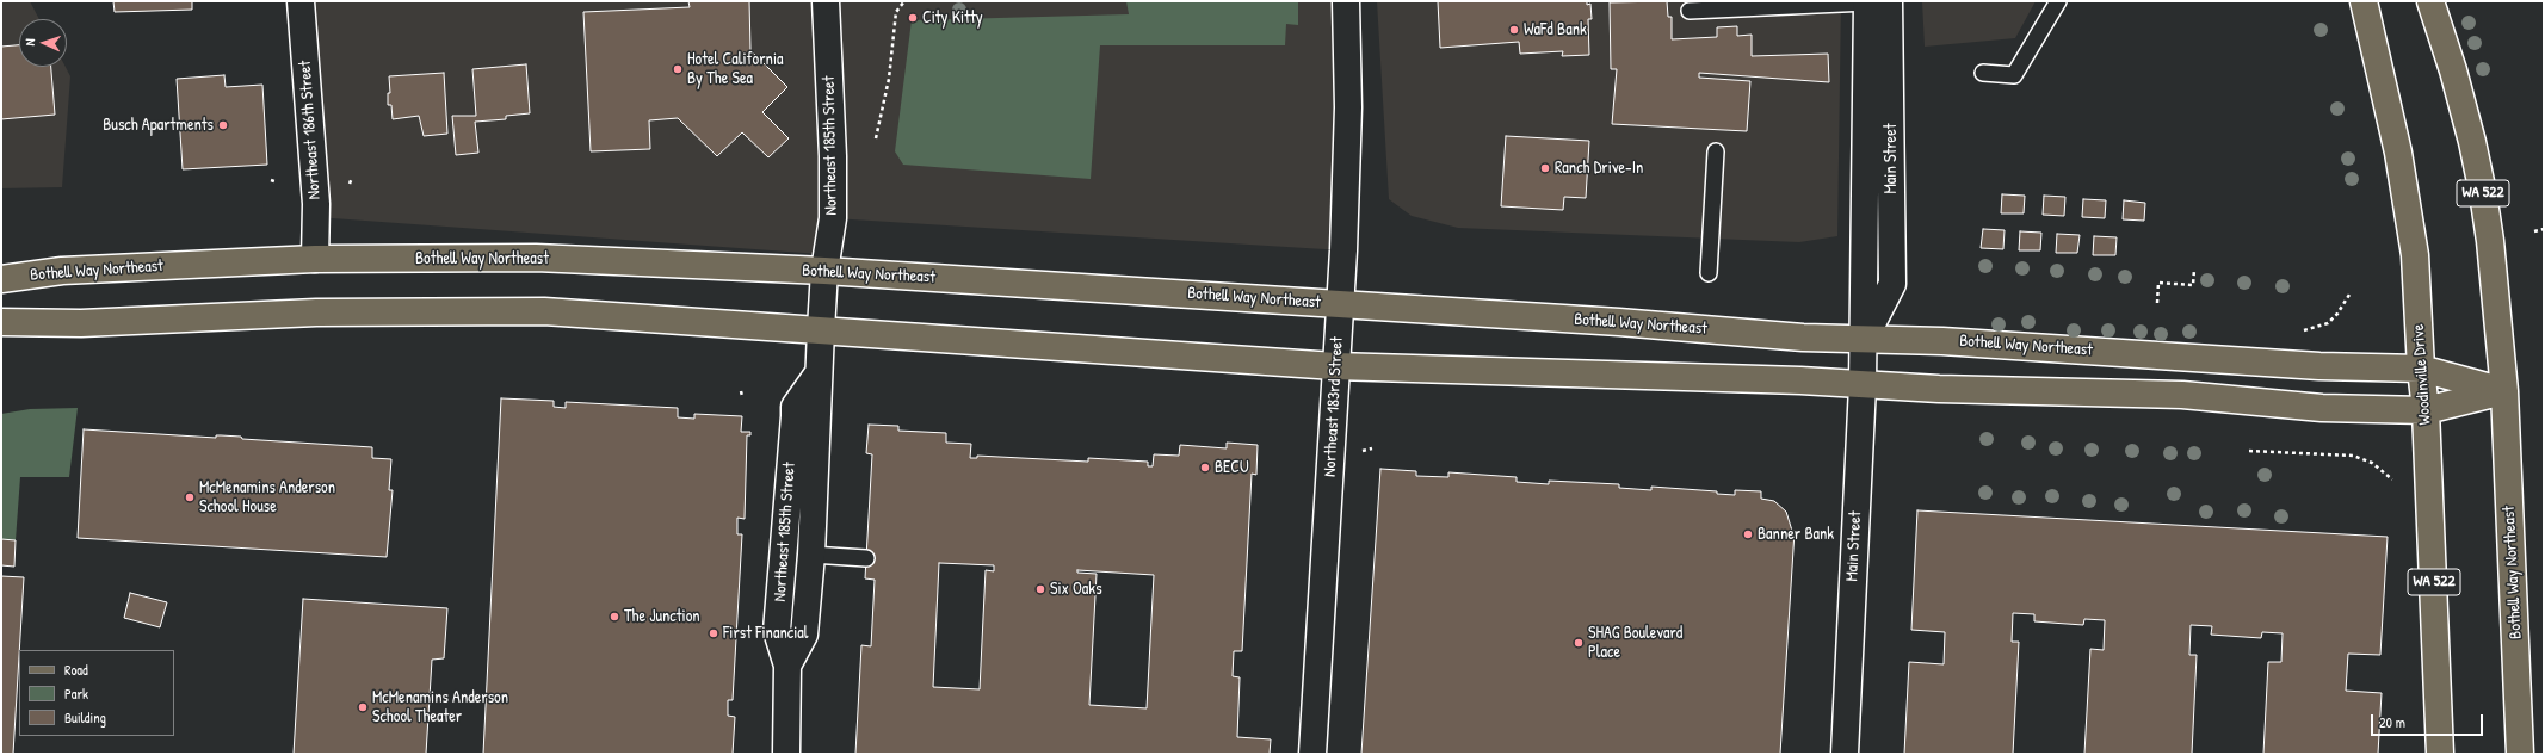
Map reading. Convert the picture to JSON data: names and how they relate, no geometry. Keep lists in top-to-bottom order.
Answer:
{
  "streets": {
    "main road": ["WA 522", "Bothell Way Northeast", "Woodinville Drive"],
    "street": [
      "Northeast 186th Street",
      "Northeast 185th Street",
      "Main Street",
      "Northeast 183rd Street"
    ]
  },
  "crossings": [
    ["Northeast 186th Street", "Bothell Way Northeast"],
    ["Northeast 185th Street", "Bothell Way Northeast"],
    ["Main Street", "Bothell Way Northeast"],
    ["WA 522", "Bothell Way Northeast"],
    ["Bothell Way Northeast", "Woodinville Drive"],
    ["Bothell Way Northeast", "Northeast 183rd Street"]
  ],
  "places": [
    "City Kitty",
    "WaFd Bank",
    "Hotel California By The Sea",
    "Busch Apartments",
    "Ranch Drive-In",
    "BECU",
    "McMenamins Anderson School House",
    "Banner Bank",
    "Six Oaks",
    "The Junction",
    "First Financial",
    "SHAG Boulevard Place",
    "McMenamins Anderson School Theater"
  ],
  "legend": ["Road", "Park", "Building"],
  "scale_bar": "20 m",
  "north": "left"
}
